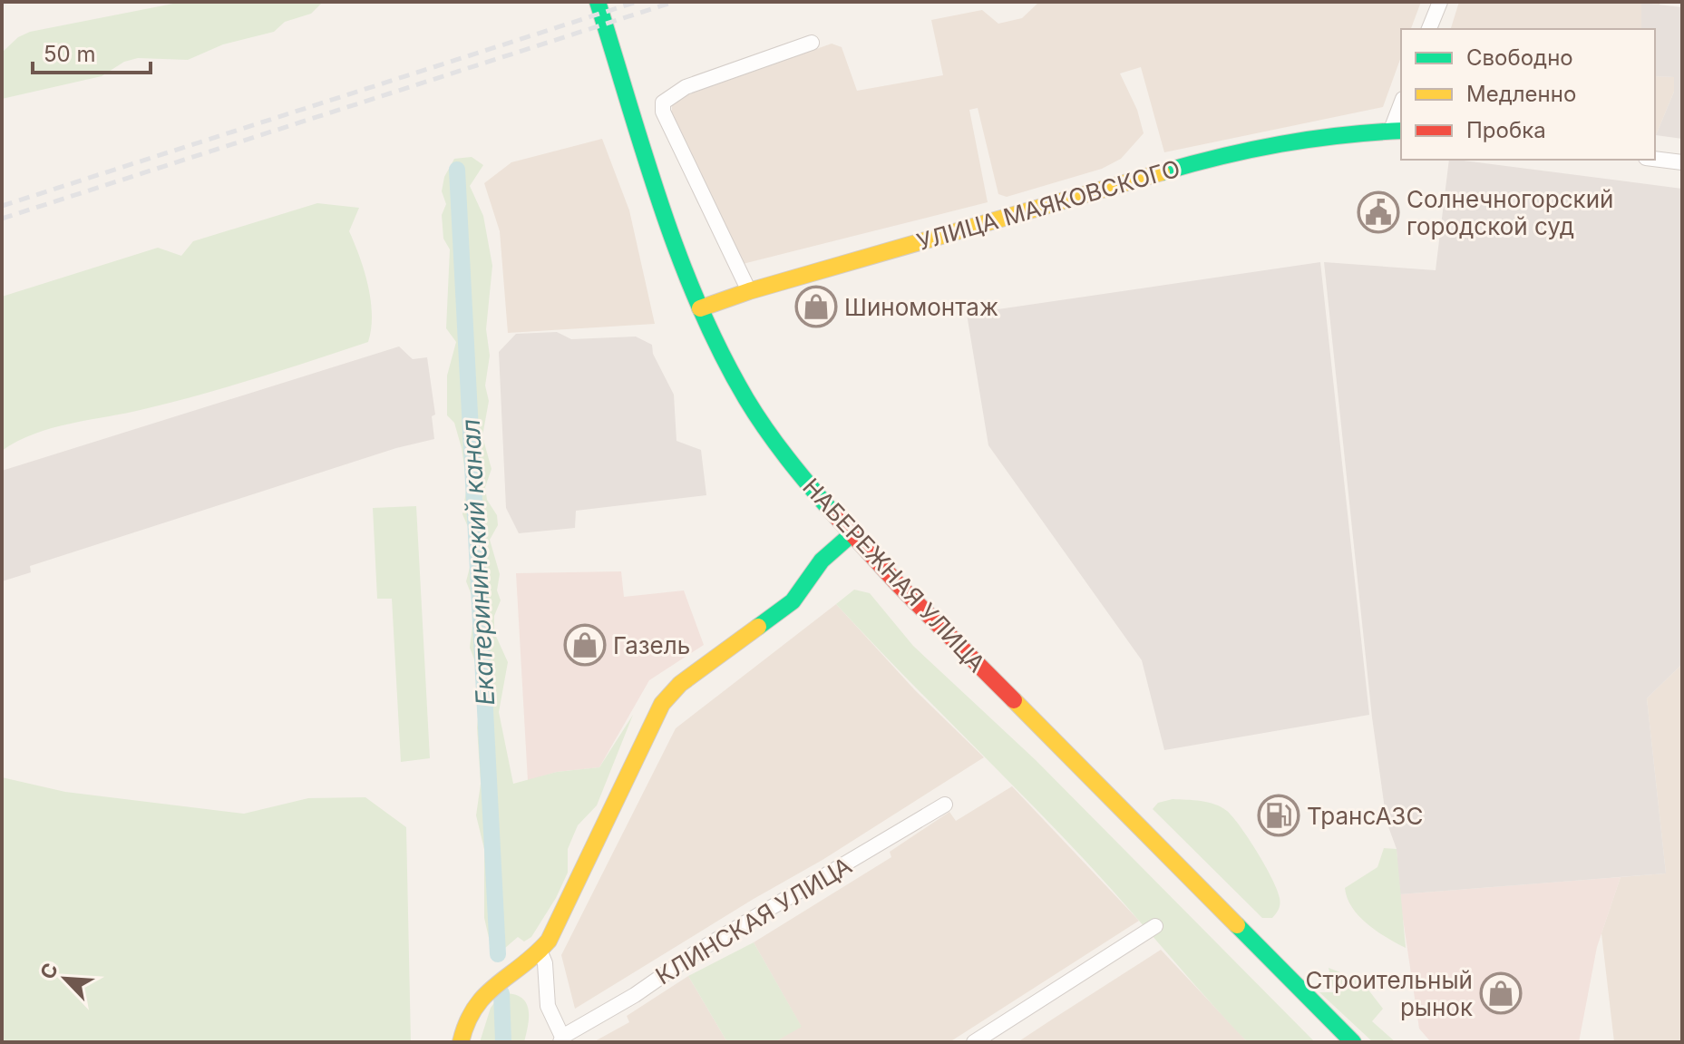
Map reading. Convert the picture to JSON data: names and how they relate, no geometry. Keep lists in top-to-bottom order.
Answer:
{
  "streets": {
    "street": ["УЛИЦА МАЯКОВСКОГО", "НАБЕРЕЖНАЯ УЛИЦА", "КЛИНСКАЯ УЛИЦА"]
  },
  "crossings": [
    ["УЛИЦА МАЯКОВСКОГО", "НАБЕРЕЖНАЯ УЛИЦА"]
  ],
  "water": ["Екатерининский канал"],
  "places": {
    "public building": ["Солнечногорский городской суд"],
    "shop": ["Шиномонтаж", "Газель", "Строительный рынок"],
    "fuel station": ["ТрансАЗС"]
  },
  "legend": ["Свободно", "Медленно", "Пробка"],
  "scale_bar": "50 m",
  "north": "top left"
}
